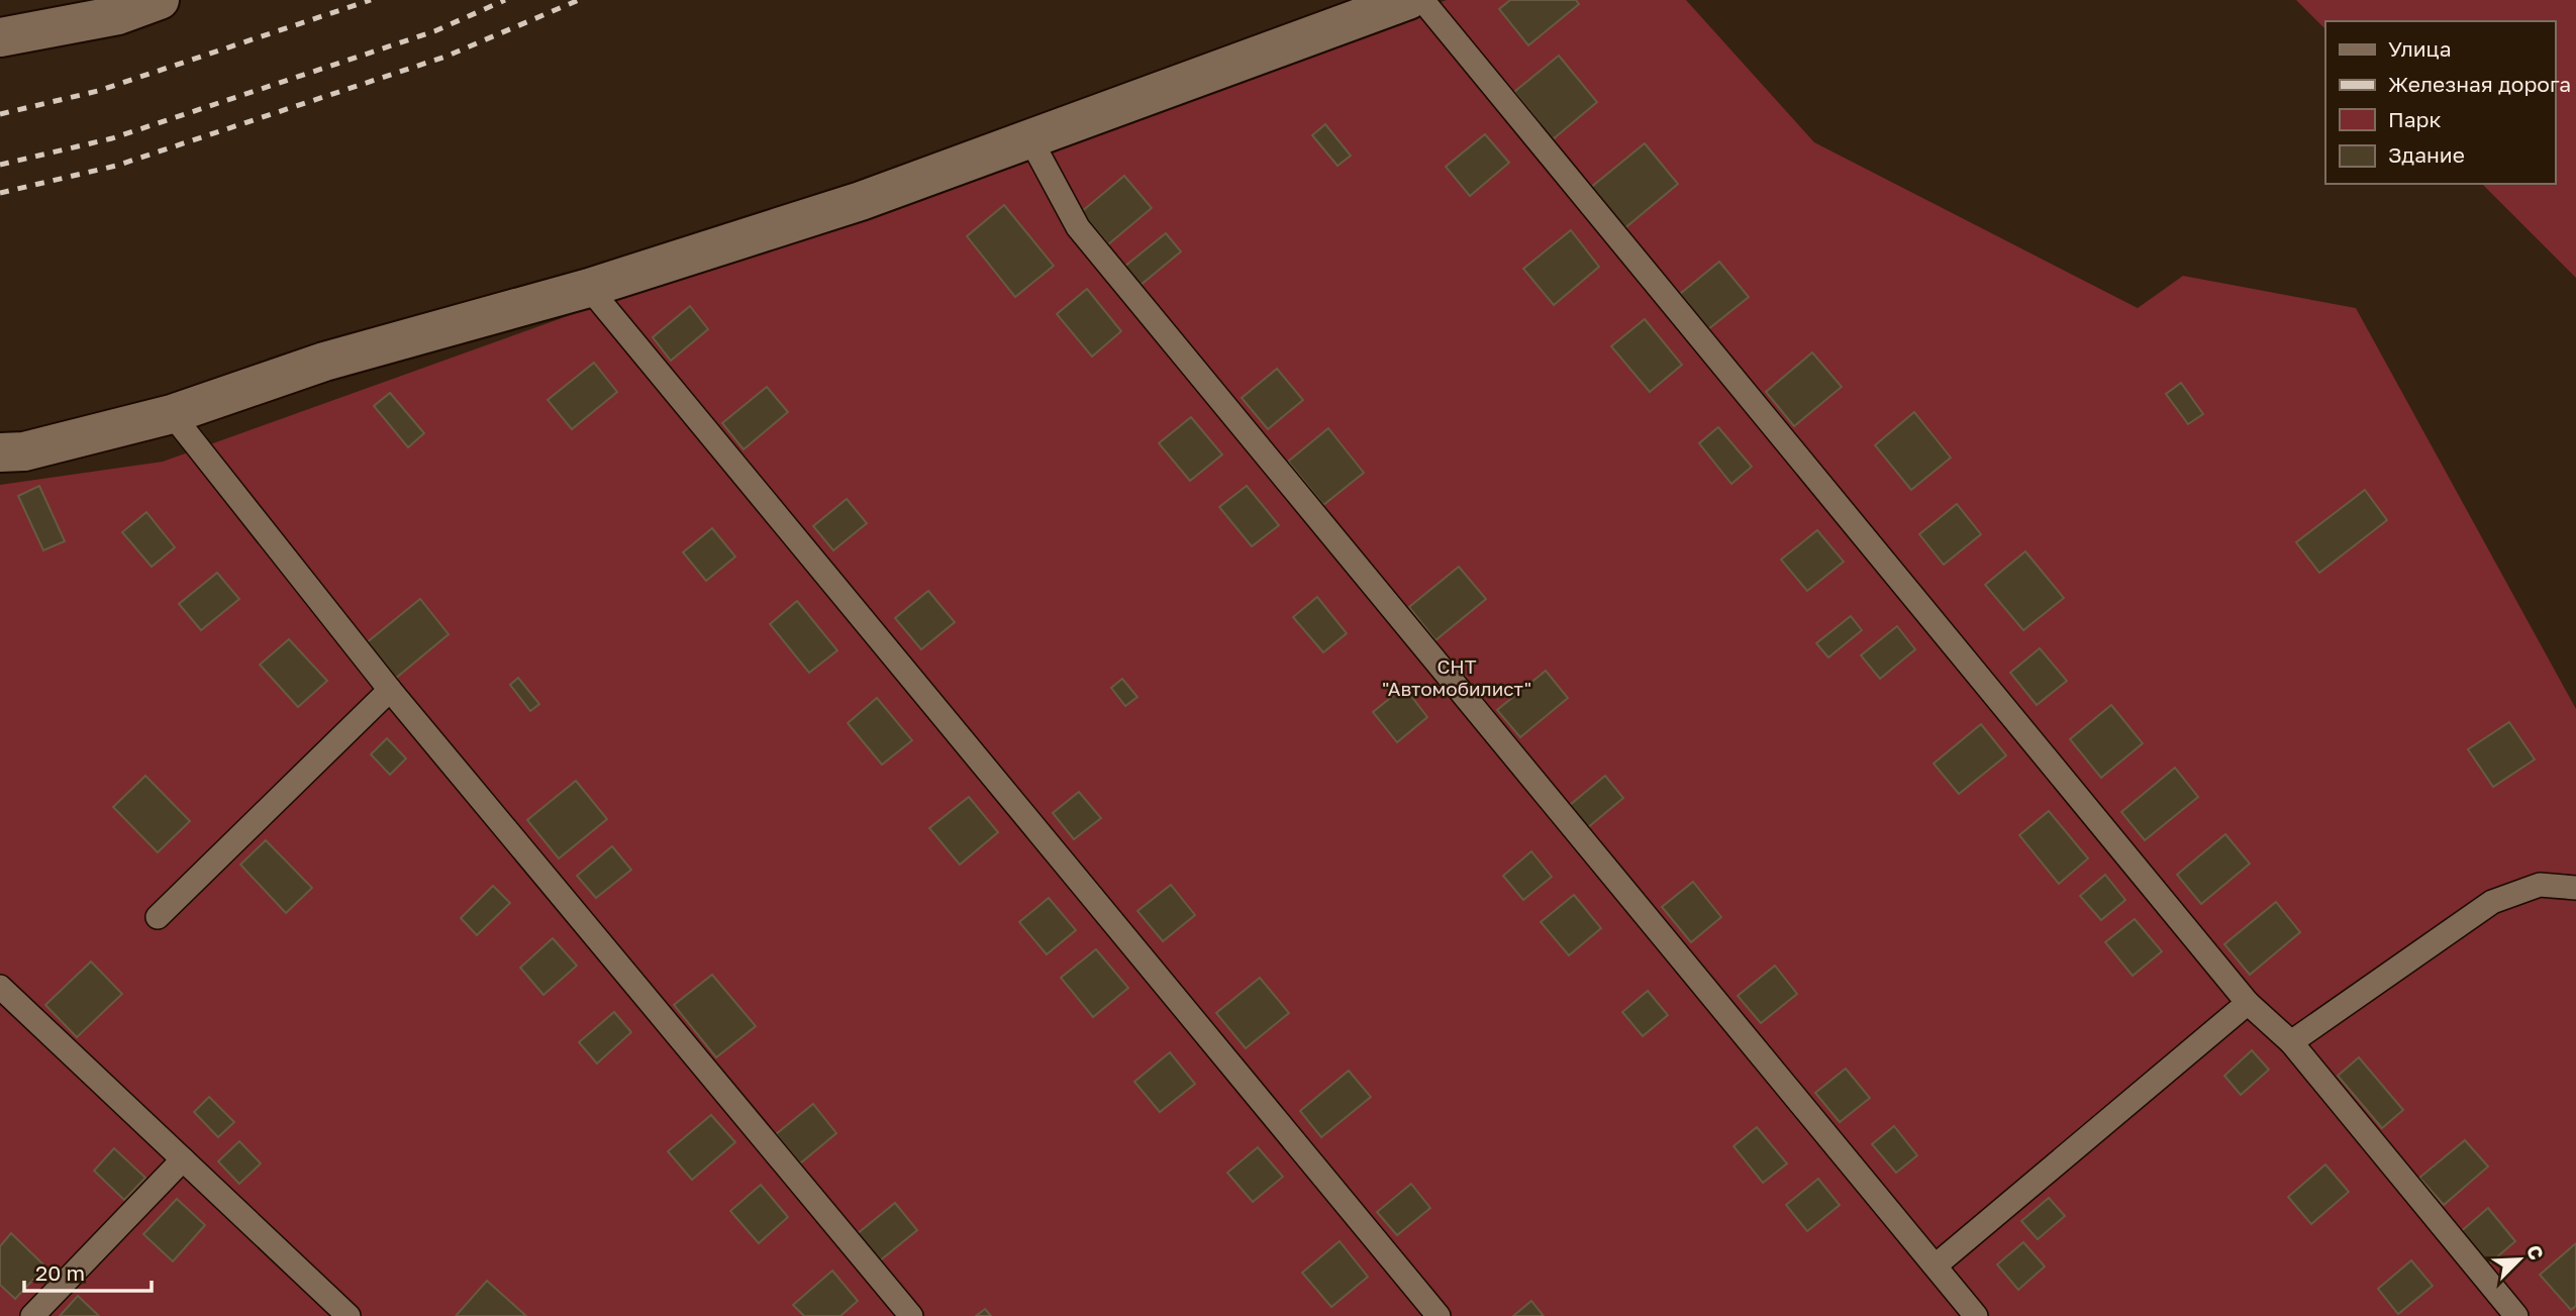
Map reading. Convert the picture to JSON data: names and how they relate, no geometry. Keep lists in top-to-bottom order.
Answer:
{
  "parks": ["СНТ \"Автомобилист\""],
  "legend": [
    "Улица",
    "Железная дорога",
    "Парк",
    "Здание"
  ],
  "scale_bar": "20 m",
  "north": "top right"
}
